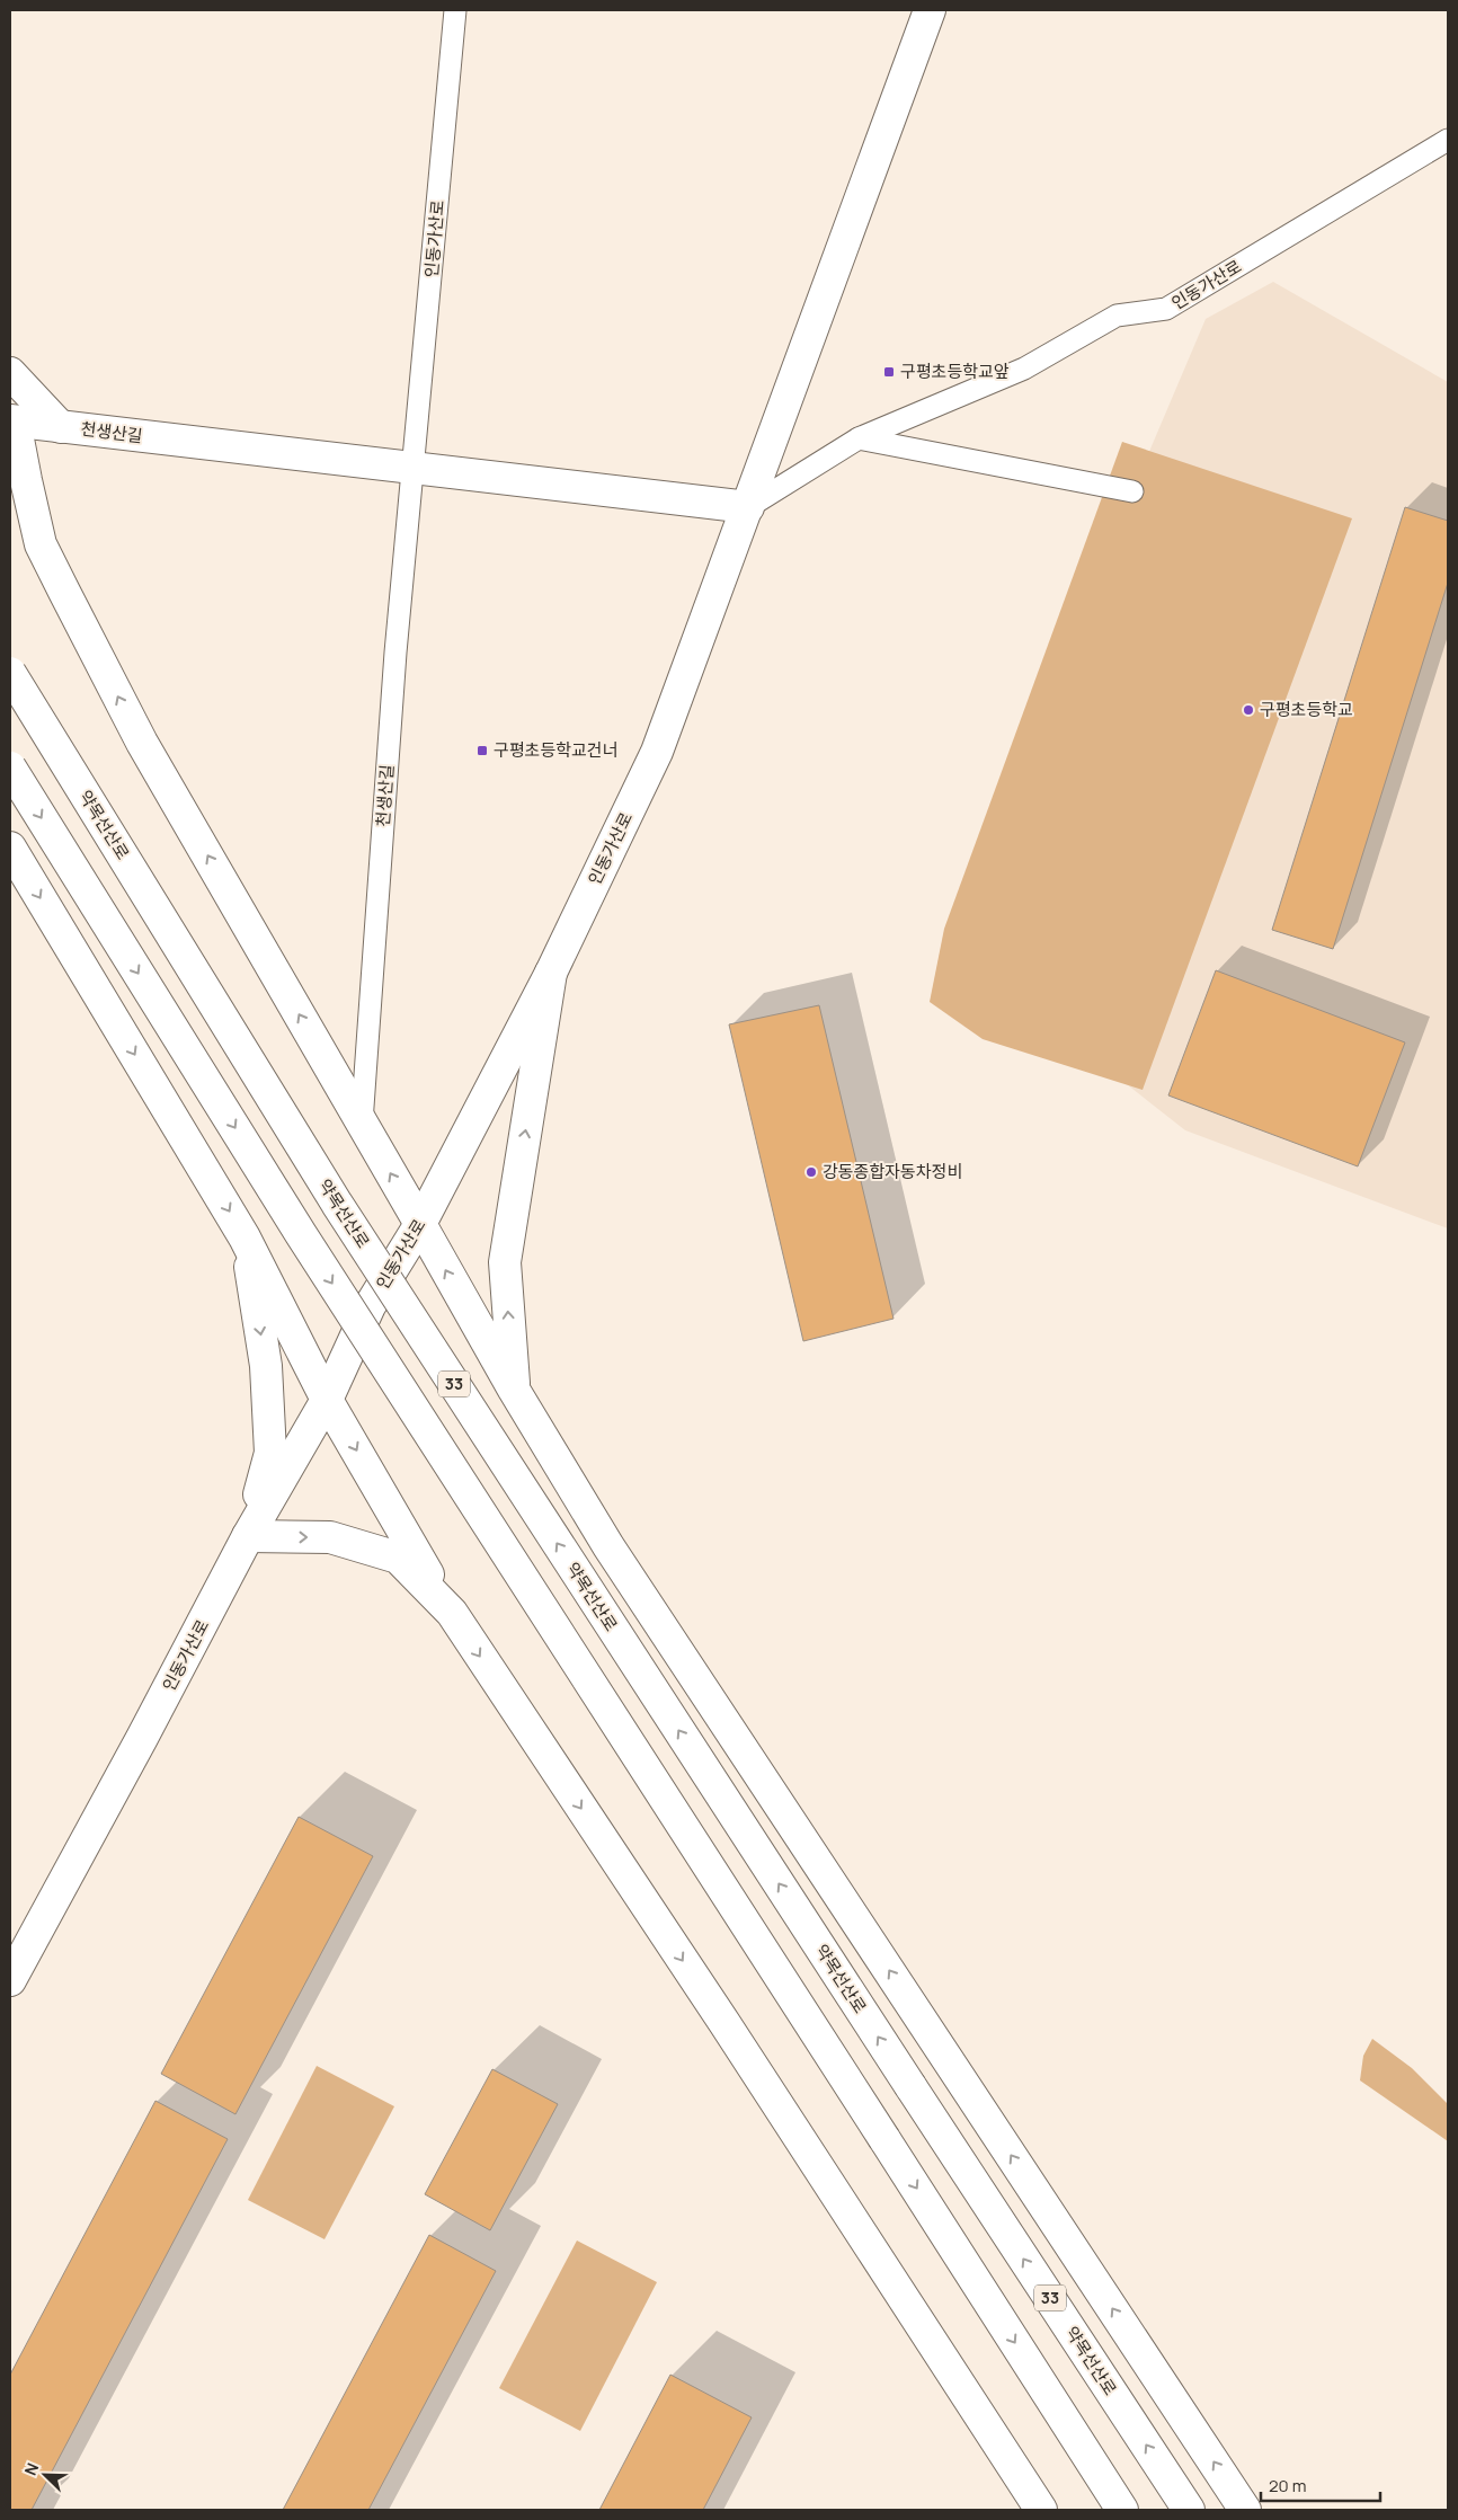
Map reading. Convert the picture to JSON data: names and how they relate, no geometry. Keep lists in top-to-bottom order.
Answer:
{
  "streets": {
    "main road": [
      "인동가산로",
      "천생산길",
      "약목선산로",
      "33"
    ]
  },
  "crossings": [
    ["인동가산로", "천생산길"]
  ],
  "places": {
    "transit": ["구평초등학교앞", "구평초등학교건너"],
    "other": ["구평초등학교", "강동종합자동차정비"]
  },
  "scale_bar": "20 m",
  "north": "top left"
}
